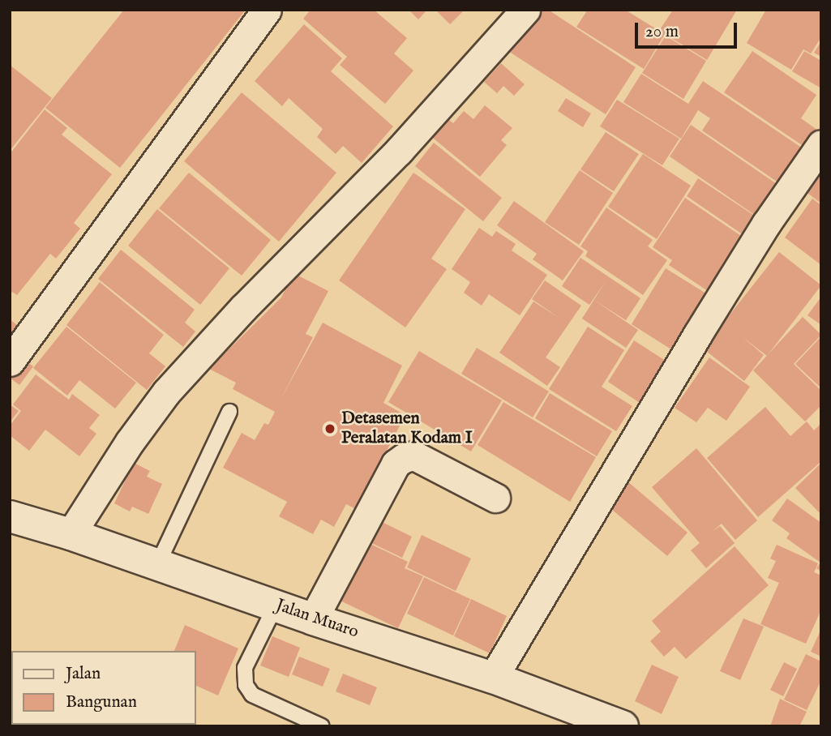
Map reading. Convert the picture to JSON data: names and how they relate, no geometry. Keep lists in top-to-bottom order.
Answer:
{
  "streets": {
    "main road": ["Jalan Muaro"]
  },
  "places": ["Detasemen Peralatan Kodam I"],
  "legend": ["Jalan", "Bangunan"],
  "scale_bar": "20 m"
}
